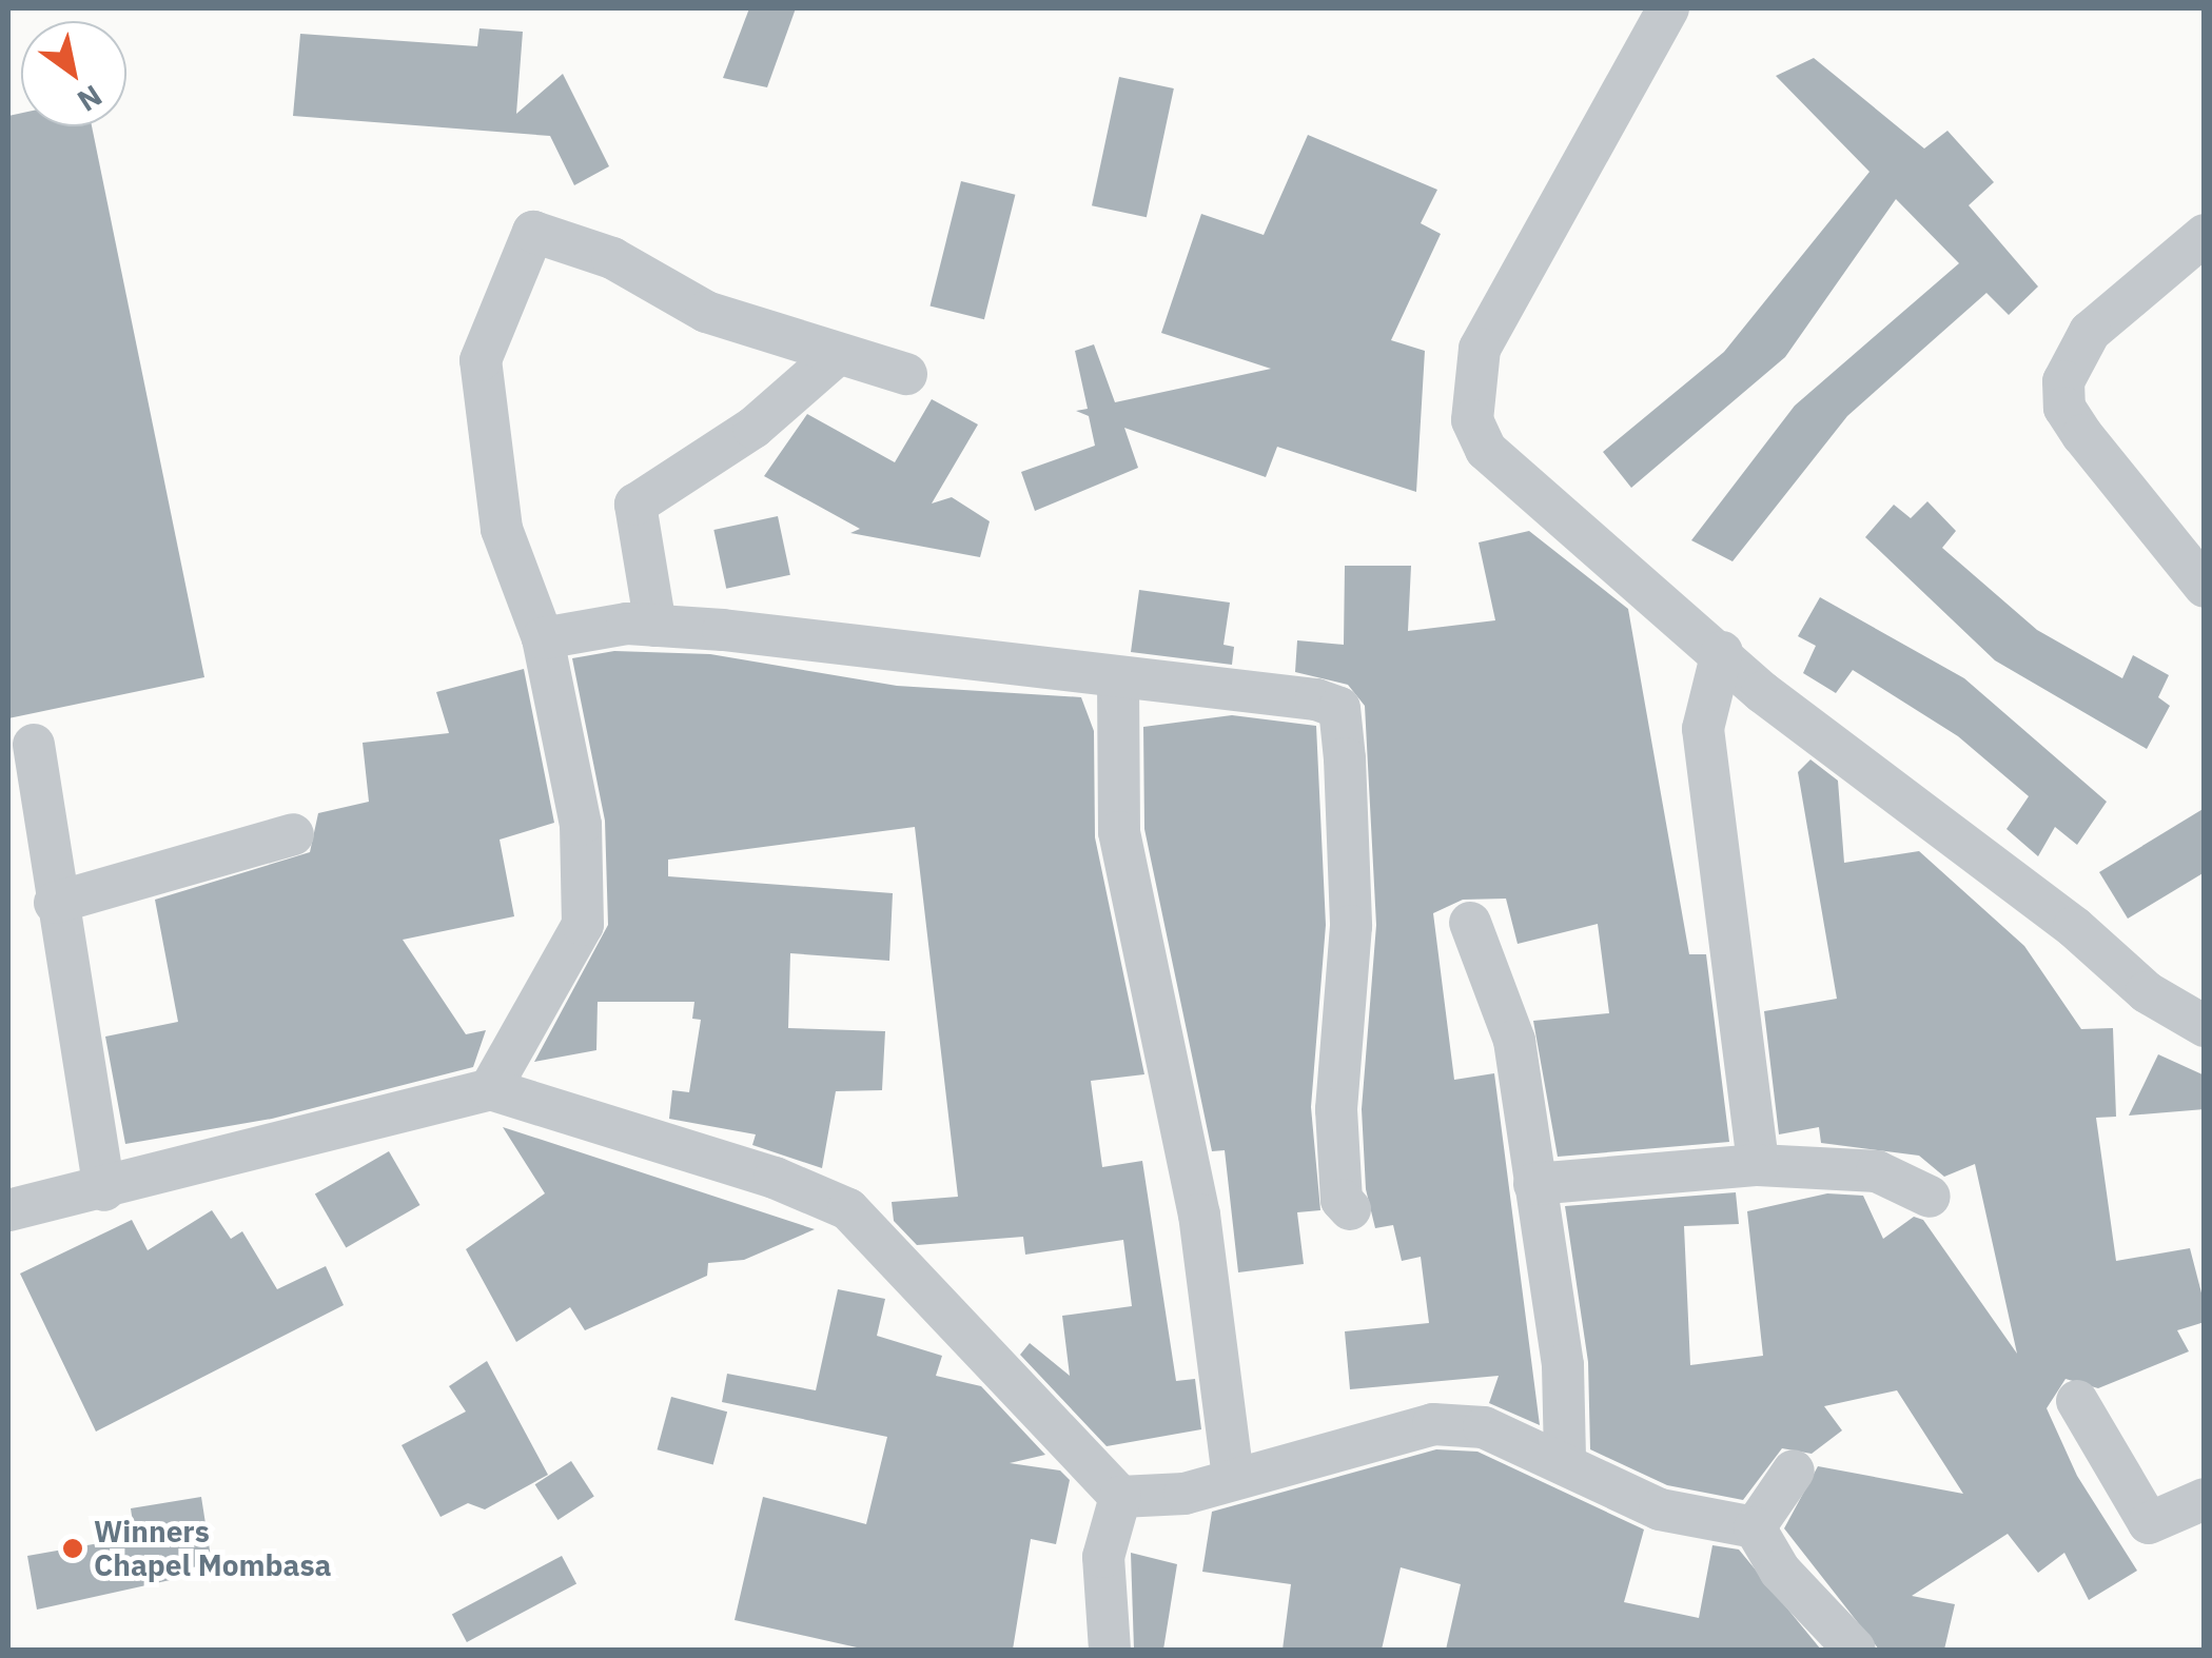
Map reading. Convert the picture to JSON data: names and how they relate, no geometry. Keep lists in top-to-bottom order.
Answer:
{
  "places": ["Winners Chapel Mombasa"],
  "north": "bottom right"
}
